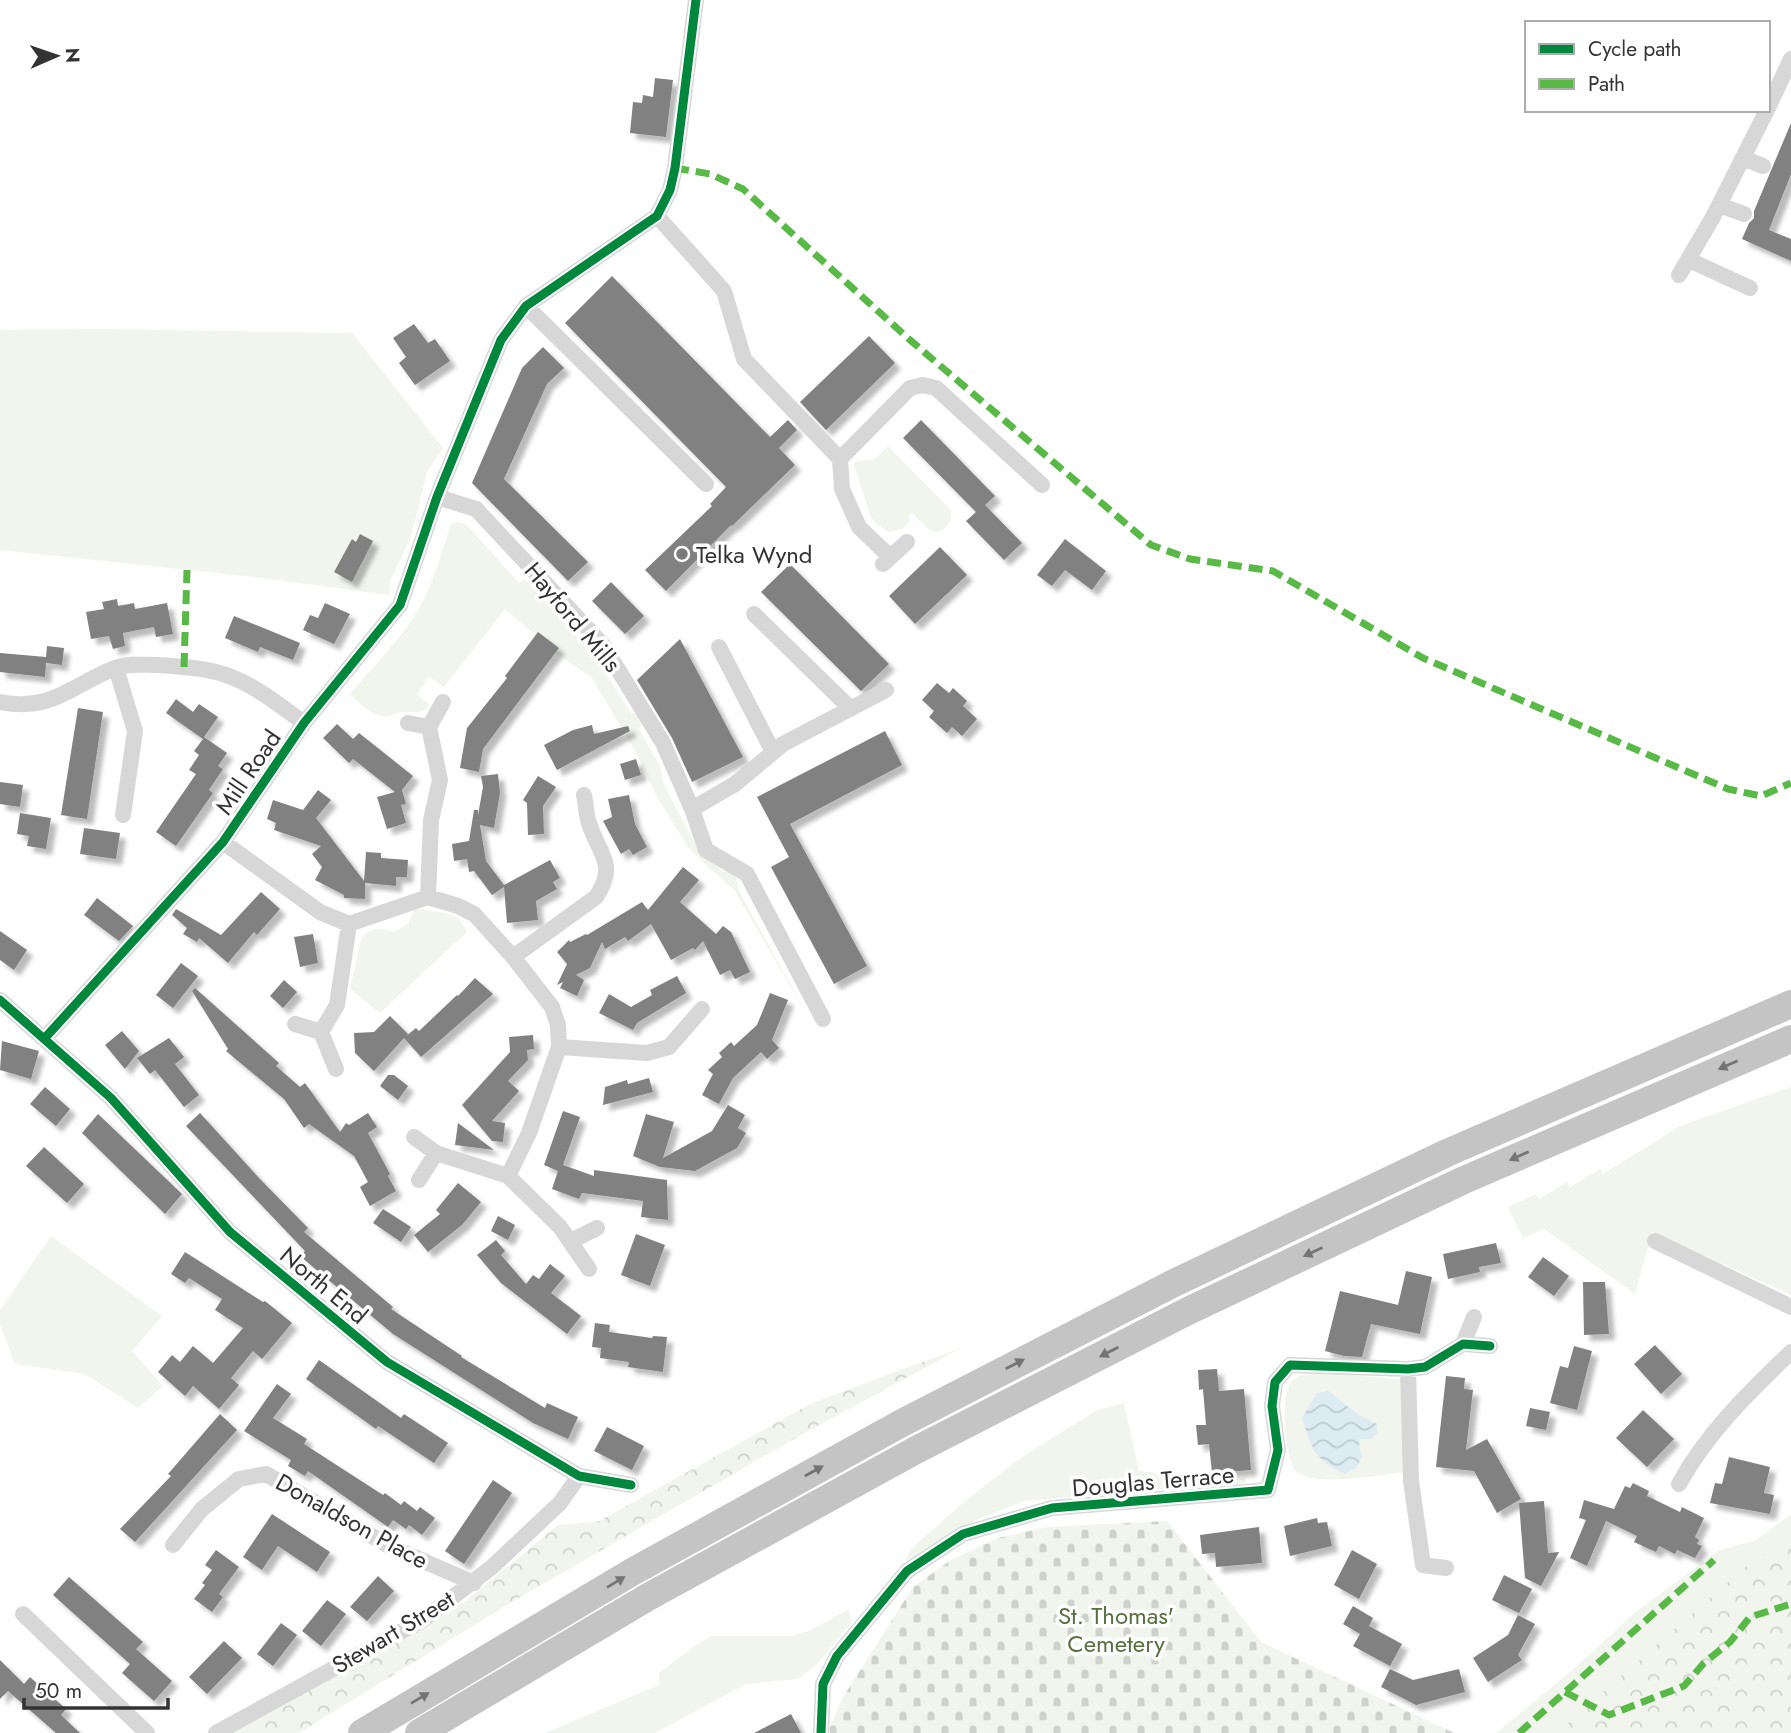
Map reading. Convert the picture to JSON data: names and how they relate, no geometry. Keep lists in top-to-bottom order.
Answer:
{
  "streets": {
    "street": [
      "Hayford Mills",
      "Mill Road",
      "North End",
      "Douglas Terrace",
      "Donaldson Place",
      "Stewart Street"
    ]
  },
  "crossings": [
    ["Hayford Mills", "Mill Road"],
    ["Mill Road", "North End"],
    ["North End", "Stewart Street"],
    ["Donaldson Place", "Stewart Street"]
  ],
  "parks": ["St. Thomas' Cemetery"],
  "places": ["Telka Wynd"],
  "legend": ["Cycle path", "Path"],
  "scale_bar": "50 m",
  "north": "right"
}
